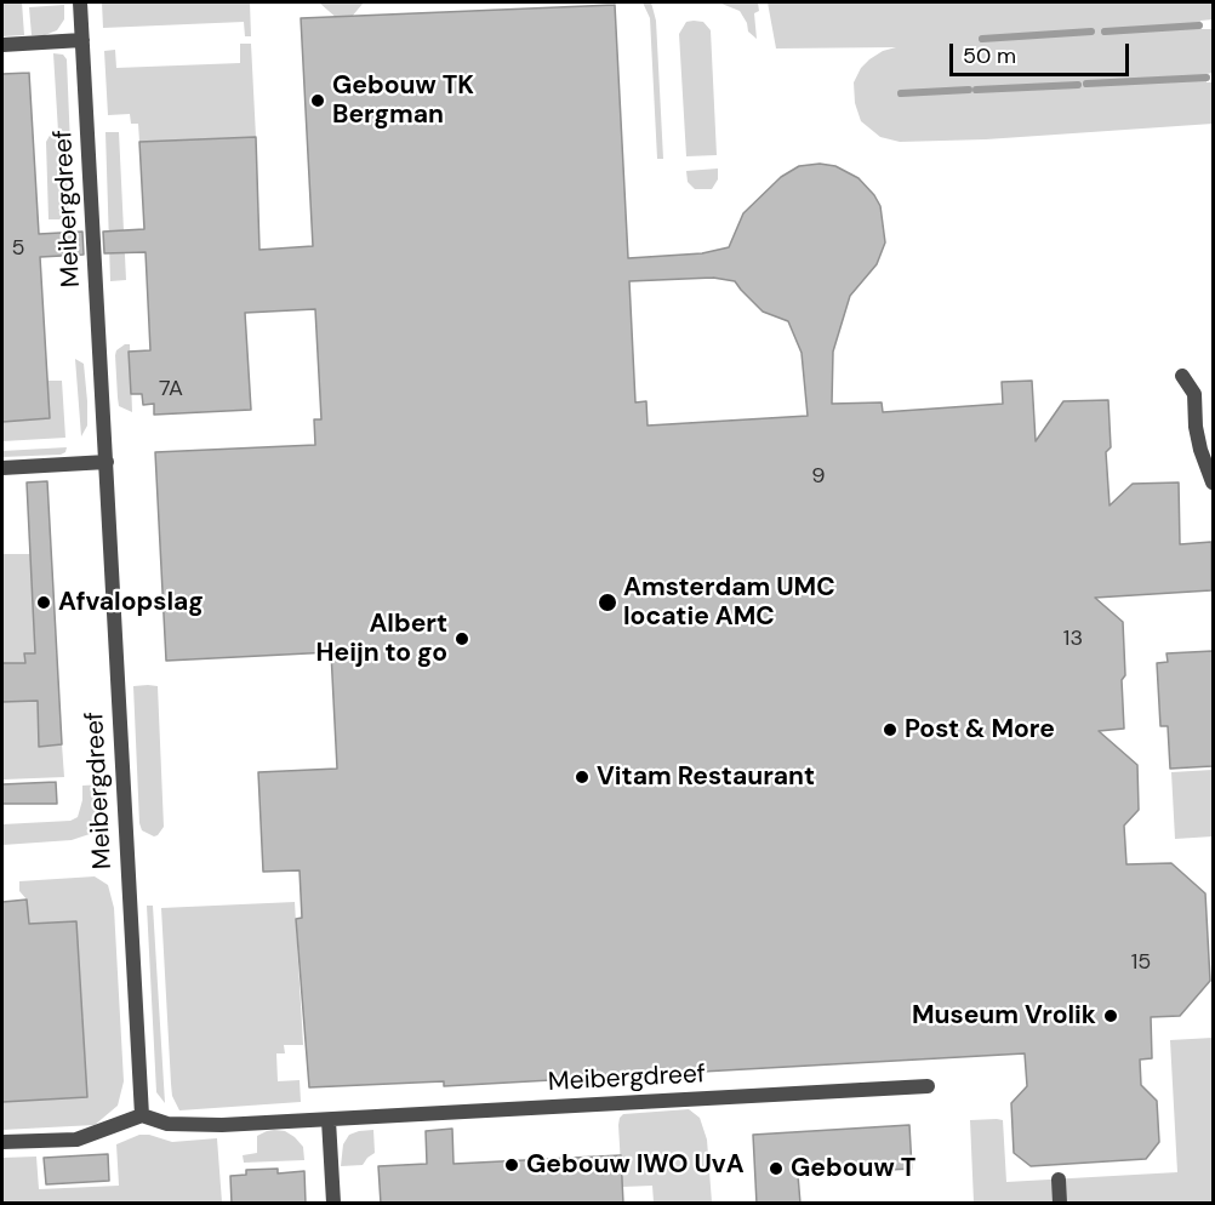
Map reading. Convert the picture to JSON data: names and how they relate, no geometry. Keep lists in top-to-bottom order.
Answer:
{
  "streets": {
    "street": ["Meibergdreef"]
  },
  "places": [
    "Gebouw TK Bergman",
    "Afvalopslag",
    "Amsterdam UMC locatie AMC",
    "Albert Heijn to go",
    "Post & More",
    "Vitam Restaurant",
    "Museum Vrolik",
    "Gebouw IWO UvA",
    "Gebouw T"
  ],
  "house_numbers": [
    "5",
    "7A",
    "9",
    "13",
    "15"
  ],
  "scale_bar": "50 m"
}
